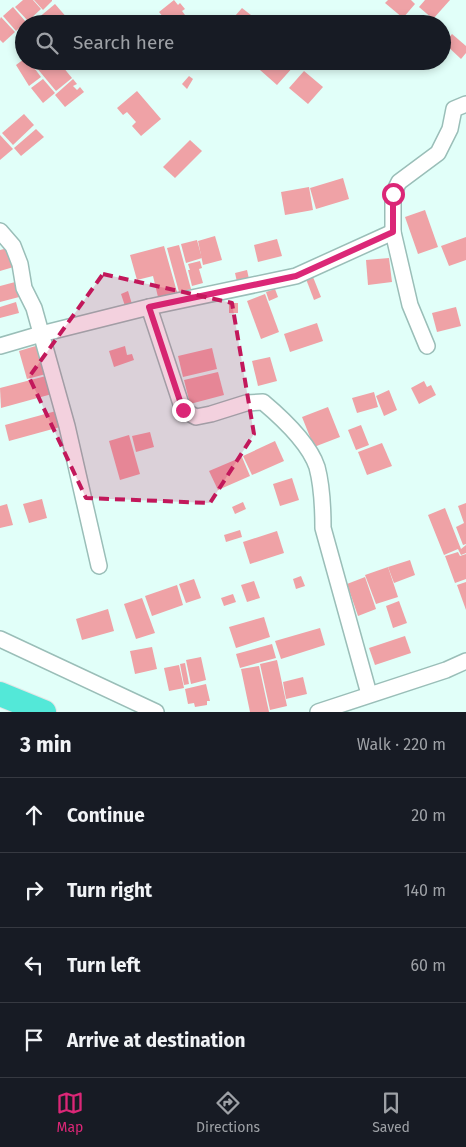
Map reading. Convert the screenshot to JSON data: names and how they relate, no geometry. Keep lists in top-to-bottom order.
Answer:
{
  "page": {
    "search": "Search here",
    "heading": ["3 min", "Walk · 220 m"],
    "list": [
      ["Continue", "20 m"],
      ["Turn right", "140 m"],
      ["Turn left", "60 m"],
      "Arrive at destination"
    ],
    "nav": ["Map", "Directions", "Saved"]
  }
}
